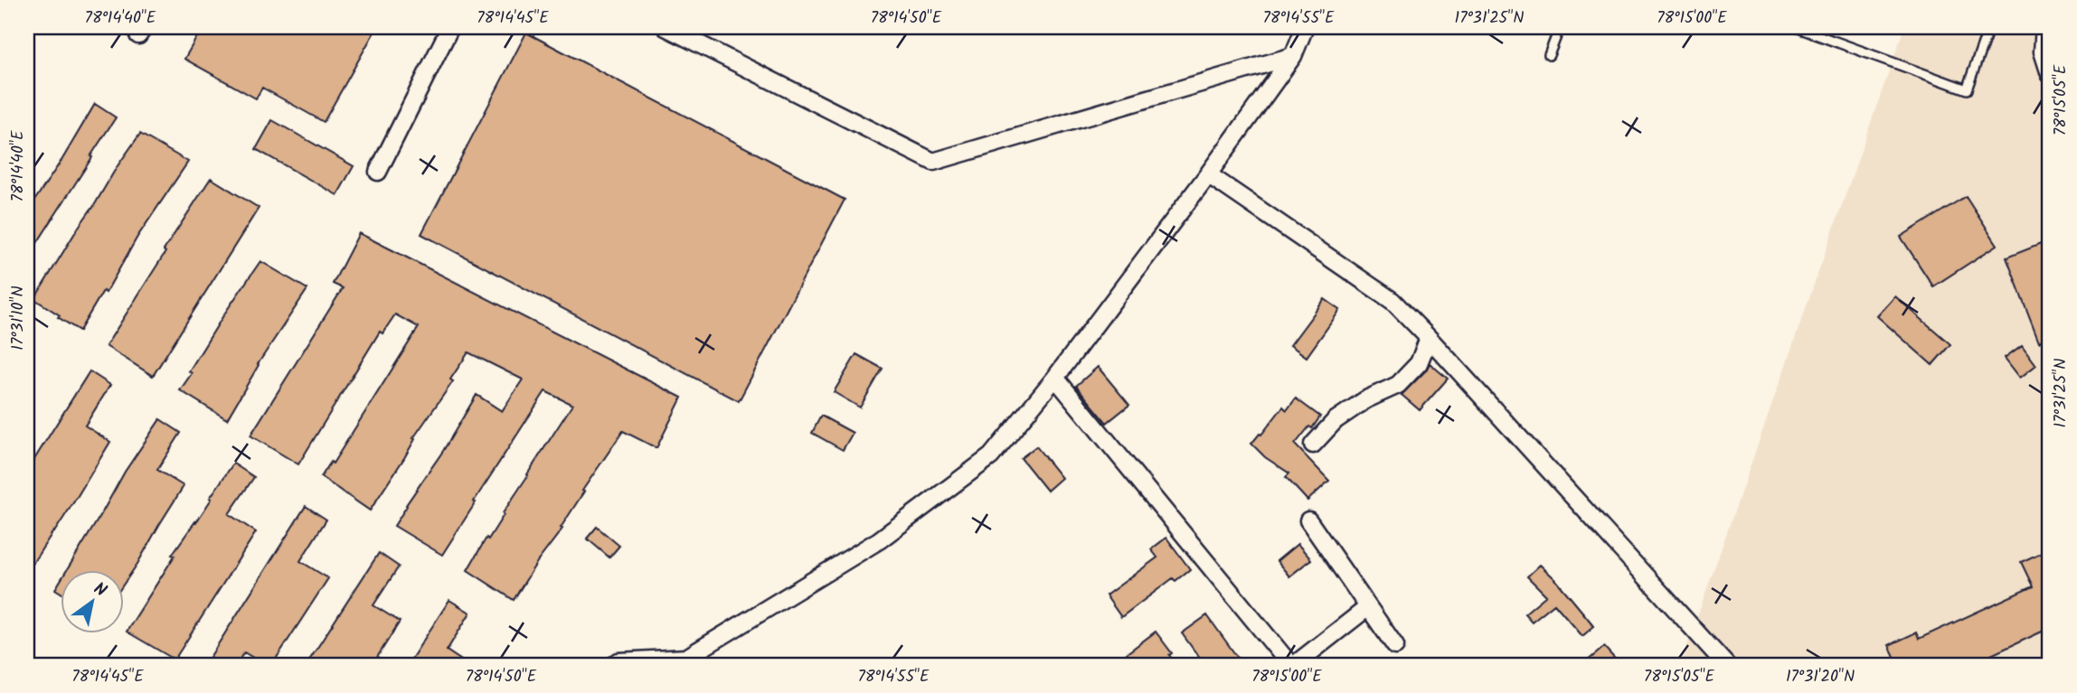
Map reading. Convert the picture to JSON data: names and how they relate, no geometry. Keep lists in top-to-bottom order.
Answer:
{
  "north": "top right",
  "coordinates": [
    "78°14'40\"E",
    "78°14'45\"E",
    "78°14'50\"E",
    "78°14'55\"E",
    "17°31'25\"N",
    "78°15'00\"E",
    "78°15'05\"E",
    "17°31'10\"N",
    "17°31'20\"N"
  ]
}
